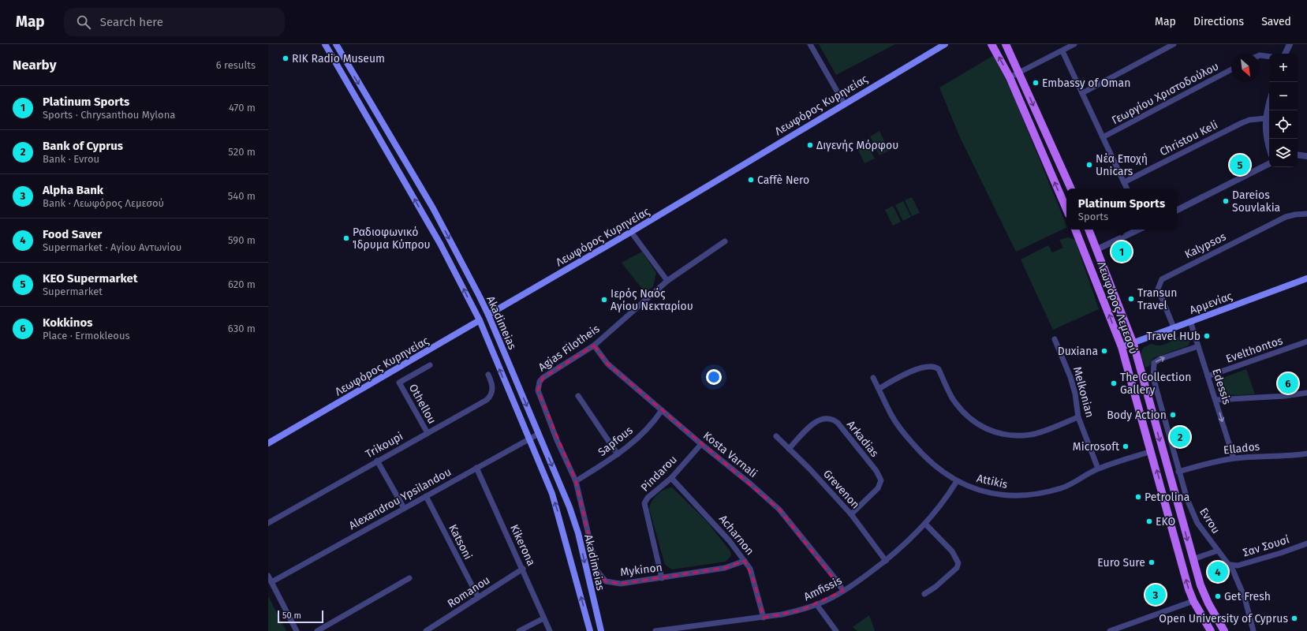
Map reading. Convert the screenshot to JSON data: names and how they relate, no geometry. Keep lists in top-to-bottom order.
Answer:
{
  "streets": {
    "main road": [
      "Λεωφόρος Κυρηνείας",
      "Αρμενίας",
      "Λεωφόρος Λεμεσού",
      "Akadimeias"
    ],
    "street": [
      "Γεωργίου Χριστοδούλου",
      "Christou Keli",
      "Kalypsos",
      "Agias Filotheis",
      "Evelthontos",
      "Edessis",
      "Melkonian",
      "Othellou",
      "Arkadias",
      "Sapfous",
      "Trikoupi",
      "Ellados",
      "Kosta Varnali",
      "Pindarou",
      "Attikis",
      "Grevenon",
      "Alexandrou Ypsilandou",
      "Evrou",
      "Acharnon",
      "Katsoni",
      "Kikerona",
      "Σαν Σουσί",
      "Mykinon",
      "Amfissis",
      "Romanou"
    ]
  },
  "crossings": [
    ["Λεωφόρος Κυρηνείας", "Akadimeias"],
    ["Kalypsos", "Αρμενίας"],
    ["Αρμενίας", "Λεωφόρος Λεμεσού"],
    ["Αρμενίας", "Edessis"],
    ["Λεωφόρος Λεμεσού", "Attikis"],
    ["Akadimeias", "Alexandrou Ypsilandou"],
    ["Agias Filotheis", "Sapfous"],
    ["Agias Filotheis", "Kosta Varnali"],
    ["Agias Filotheis", "Mykinon"],
    ["Evelthontos", "Edessis"],
    ["Edessis", "Ellados"],
    ["Edessis", "Evrou"],
    ["Melkonian", "Attikis"],
    ["Othellou", "Trikoupi"],
    ["Arkadias", "Grevenon"],
    ["Sapfous", "Kosta Varnali"],
    ["Sapfous", "Mykinon"],
    ["Ellados", "Evrou"],
    ["Kosta Varnali", "Pindarou"],
    ["Kosta Varnali", "Amfissis"],
    ["Pindarou", "Acharnon"],
    ["Pindarou", "Mykinon"],
    ["Attikis", "Amfissis"],
    ["Grevenon", "Amfissis"],
    ["Alexandrou Ypsilandou", "Katsoni"],
    ["Alexandrou Ypsilandou", "Kikerona"],
    ["Evrou", "Σαν Σουσί"],
    ["Acharnon", "Mykinon"],
    ["Acharnon", "Amfissis"],
    ["Katsoni", "Romanou"],
    ["Kikerona", "Romanou"]
  ],
  "one_way": ["Edessis"],
  "places": [
    "RIK Radio Museum",
    "Embassy of Oman",
    "Διγενής Μόρφου",
    "Νέα Εποχή Unicars",
    "Caffè Nero",
    "Dareios Souvlakia",
    "Ραδιοφωνικό Ίδρυμα Κύπρου",
    "Transun Travel",
    "Ιερός Ναός Αγίου Νεκταρίου",
    "Travel HUb",
    "Duxiana",
    "The Collection Gallery",
    "Body Action",
    "Microsoft",
    "Petrolina",
    "EKO",
    "Euro Sure",
    "Get Fresh",
    "Open University of Cyprus"
  ],
  "scale_bar": "50 m",
  "north": "bottom right",
  "page": {
    "header": "Map",
    "search": "Search here",
    "nav": ["Map", "Directions", "Saved"],
    "heading": ["Nearby", "6 results"],
    "map_buttons": ["+", "−"],
    "list": [
      {
        "mark": "1",
        "name": "Platinum Sports",
        "note": "Sports · Chrysanthou Mylona",
        "value": "470 m"
      },
      {
        "mark": "2",
        "name": "Bank of Cyprus",
        "note": "Bank · Evrou",
        "value": "520 m"
      },
      {
        "mark": "3",
        "name": "Alpha Bank",
        "note": "Bank · Λεωφόρος Λεμεσού",
        "value": "540 m"
      },
      {
        "mark": "4",
        "name": "Food Saver",
        "note": "Supermarket · Αγίου Αντωνίου",
        "value": "590 m"
      },
      {
        "mark": "5",
        "name": "KEO Supermarket",
        "note": "Supermarket",
        "value": "620 m"
      },
      {
        "mark": "6",
        "name": "Kokkinos",
        "note": "Place · Ermokleous",
        "value": "630 m"
      }
    ],
    "pins": [
      "5",
      "1",
      "6",
      "2",
      "4",
      "3"
    ],
    "popup": ["Platinum Sports", "Sports"],
    "scale": "50 m"
  }
}
